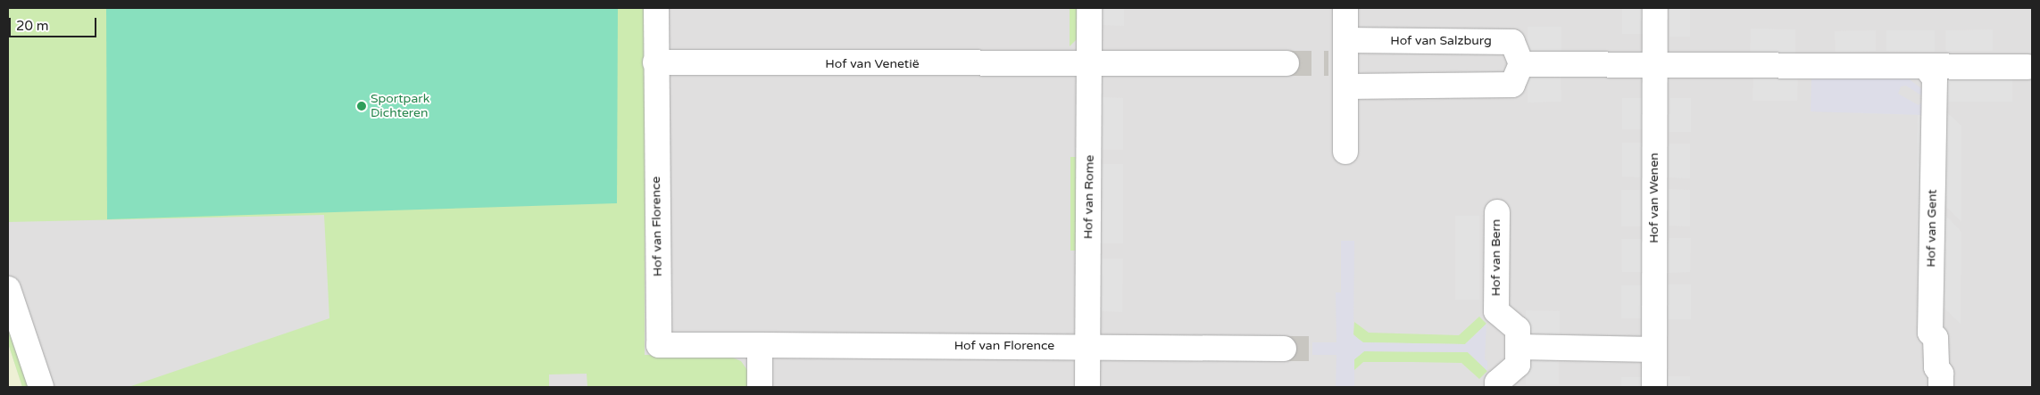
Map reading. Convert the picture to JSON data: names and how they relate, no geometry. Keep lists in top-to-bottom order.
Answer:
{
  "streets": {
    "street": [
      "Hof van Salzburg",
      "Hof van Venetië",
      "Hof van Rome",
      "Hof van Wenen",
      "Hof van Florence",
      "Hof van Gent",
      "Hof van Bern"
    ]
  },
  "crossings": [
    ["Hof van Venetië", "Hof van Rome"],
    ["Hof van Venetië", "Hof van Florence"],
    ["Hof van Rome", "Hof van Florence"]
  ],
  "places": ["Sportpark Dichteren"],
  "scale_bar": "20 m"
}
